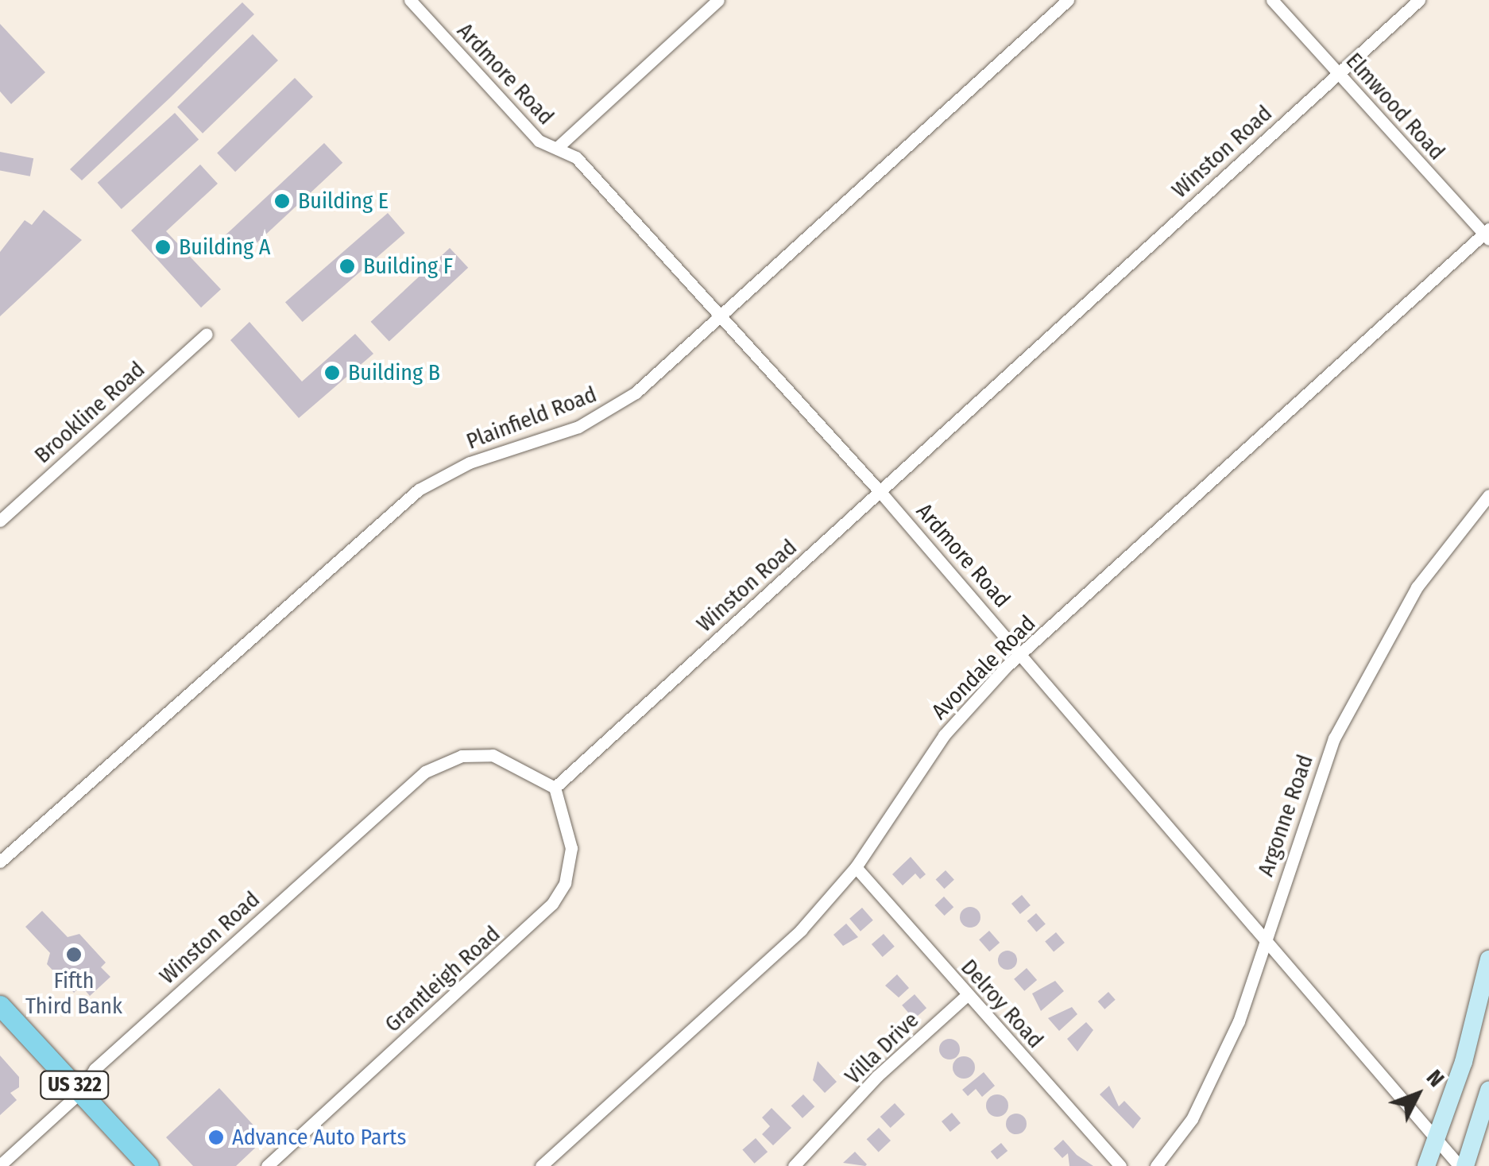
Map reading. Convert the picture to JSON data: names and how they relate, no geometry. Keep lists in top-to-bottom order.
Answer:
{
  "streets": {
    "main road": ["US 322"],
    "street": [
      "Ardmore Road",
      "Elmwood Road",
      "Winston Road",
      "Brookline Road",
      "Plainfield Road",
      "Avondale Road",
      "Argonne Road",
      "Grantleigh Road",
      "Delroy Road",
      "Villa Drive"
    ]
  },
  "crossings": [
    ["Ardmore Road", "Winston Road"],
    ["Ardmore Road", "Plainfield Road"],
    ["Ardmore Road", "Avondale Road"],
    ["Ardmore Road", "Argonne Road"],
    ["Elmwood Road", "Winston Road"],
    ["Elmwood Road", "Avondale Road"],
    ["Winston Road", "Grantleigh Road"],
    ["Winston Road", "US 322"],
    ["Avondale Road", "Delroy Road"],
    ["Delroy Road", "Villa Drive"]
  ],
  "places": [
    "Building E",
    "Building A",
    "Building F",
    "Building B",
    "Fifth Third Bank",
    "Advance Auto Parts"
  ],
  "north": "top right"
}
